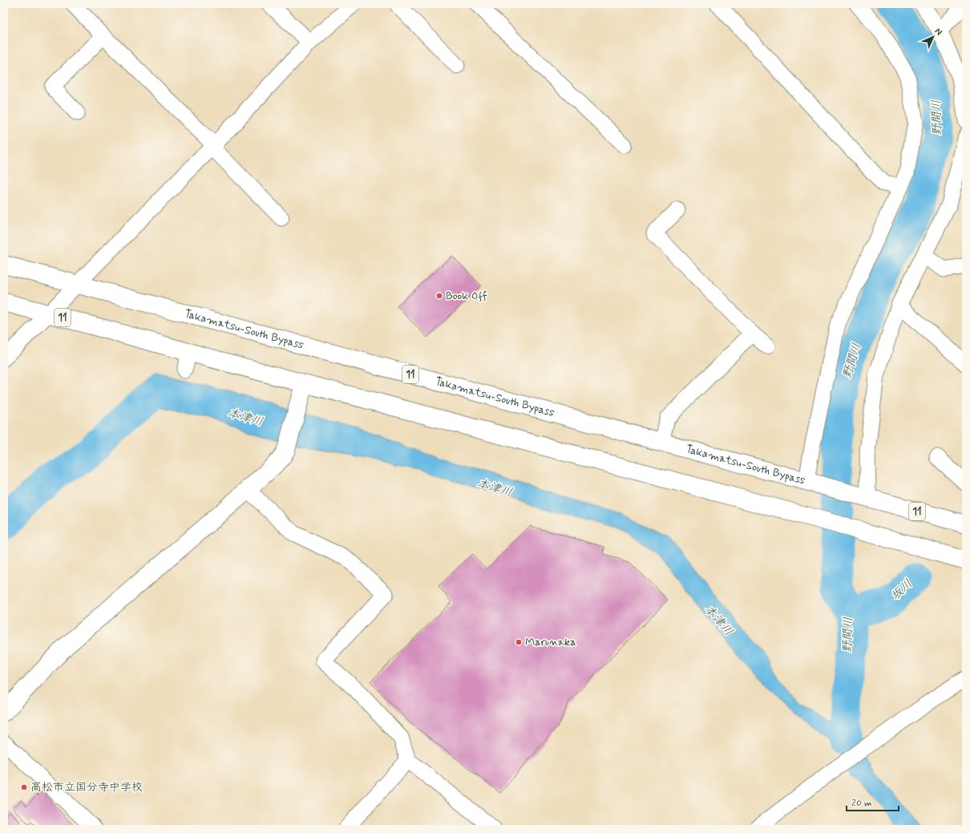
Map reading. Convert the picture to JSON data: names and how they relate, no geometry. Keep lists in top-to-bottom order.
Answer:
{
  "streets": {
    "main road": ["11", "Takamatsu-South Bypass"]
  },
  "water": ["野間川", "本津川", "坂川"],
  "places": ["Book Off", "Marunaka", "高松市立国分寺中学校"],
  "scale_bar": "20 m",
  "north": "top right"
}
